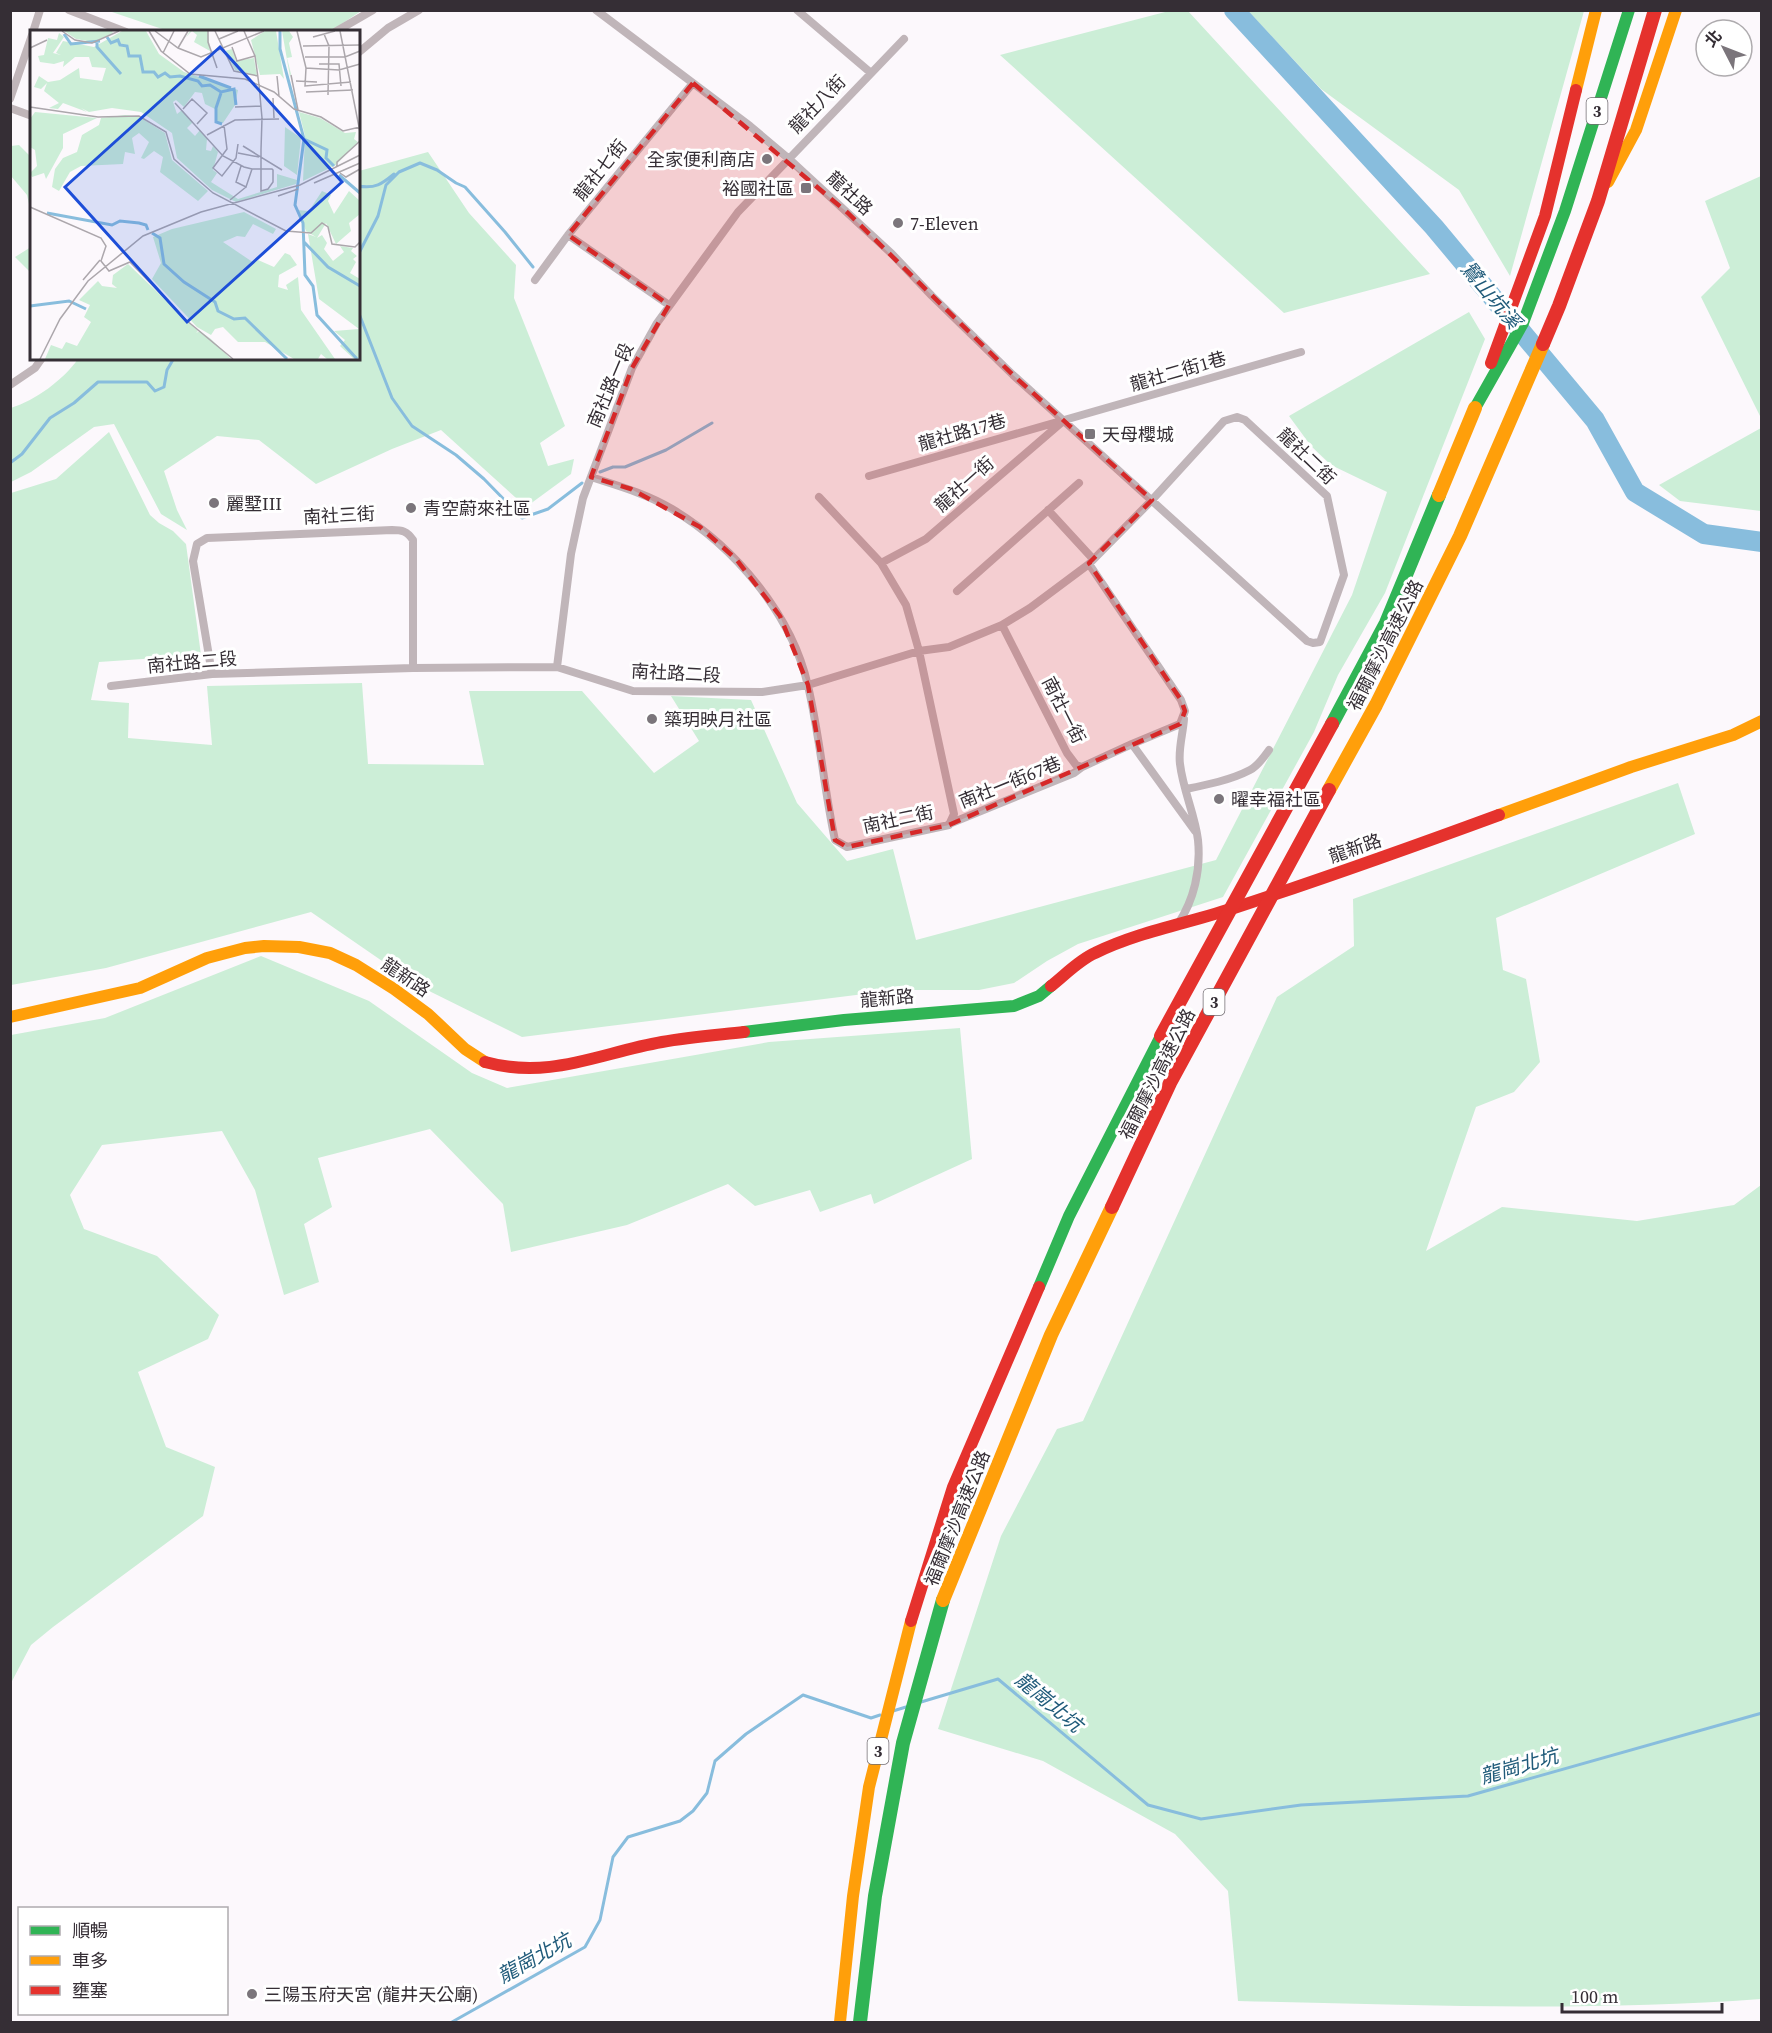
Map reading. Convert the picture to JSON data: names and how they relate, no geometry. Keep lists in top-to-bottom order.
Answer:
{
  "streets": {
    "main road": ["3", "福爾摩沙高速公路", "龍新路"],
    "street": [
      "龍社八街",
      "龍社七街",
      "龍社路",
      "龍社二街1巷",
      "南社路一段",
      "龍社路17巷",
      "龍社二街",
      "龍社一街",
      "南社三街",
      "南社路二段",
      "南社一街",
      "南社一街67巷",
      "南社二街"
    ]
  },
  "crossings": [
    ["龍社八街", "龍社路"],
    ["龍社八街", "南社路一段"],
    ["龍社七街", "龍社路"],
    ["龍社路", "龍社二街1巷"],
    ["龍社路", "南社路一段"],
    ["龍社路", "龍社路17巷"],
    ["龍社路", "龍社二街"],
    ["龍社路", "龍社一街"],
    ["龍社二街1巷", "龍社路17巷"],
    ["龍社二街1巷", "龍社二街"],
    ["龍社二街1巷", "龍社一街"],
    ["南社路一段", "南社路二段"],
    ["南社路一段", "南社二街"],
    ["龍社路17巷", "龍社二街"],
    ["龍社路17巷", "龍社一街"],
    ["龍社二街", "龍社一街"],
    ["龍社二街", "南社路二段"],
    ["龍社一街", "南社二街"],
    ["南社三街", "南社路二段"],
    ["南社路二段", "南社一街"],
    ["南社路二段", "南社二街"],
    ["南社一街", "南社一街67巷"],
    ["南社一街67巷", "南社二街"]
  ],
  "water": ["鷺山坑溪", "龍崗北坑"],
  "places": {
    "other": [
      "全家便利商店",
      "7-Eleven",
      "麗墅III",
      "青空蔚來社區",
      "築玥映月社區",
      "曜幸福社區",
      "三陽玉府天宮 (龍井天公廟)"
    ],
    "transit": ["裕國社區", "天母櫻城"]
  },
  "legend": ["順暢", "車多", "壅塞"],
  "scale_bar": "100 m",
  "north": "top left"
}
